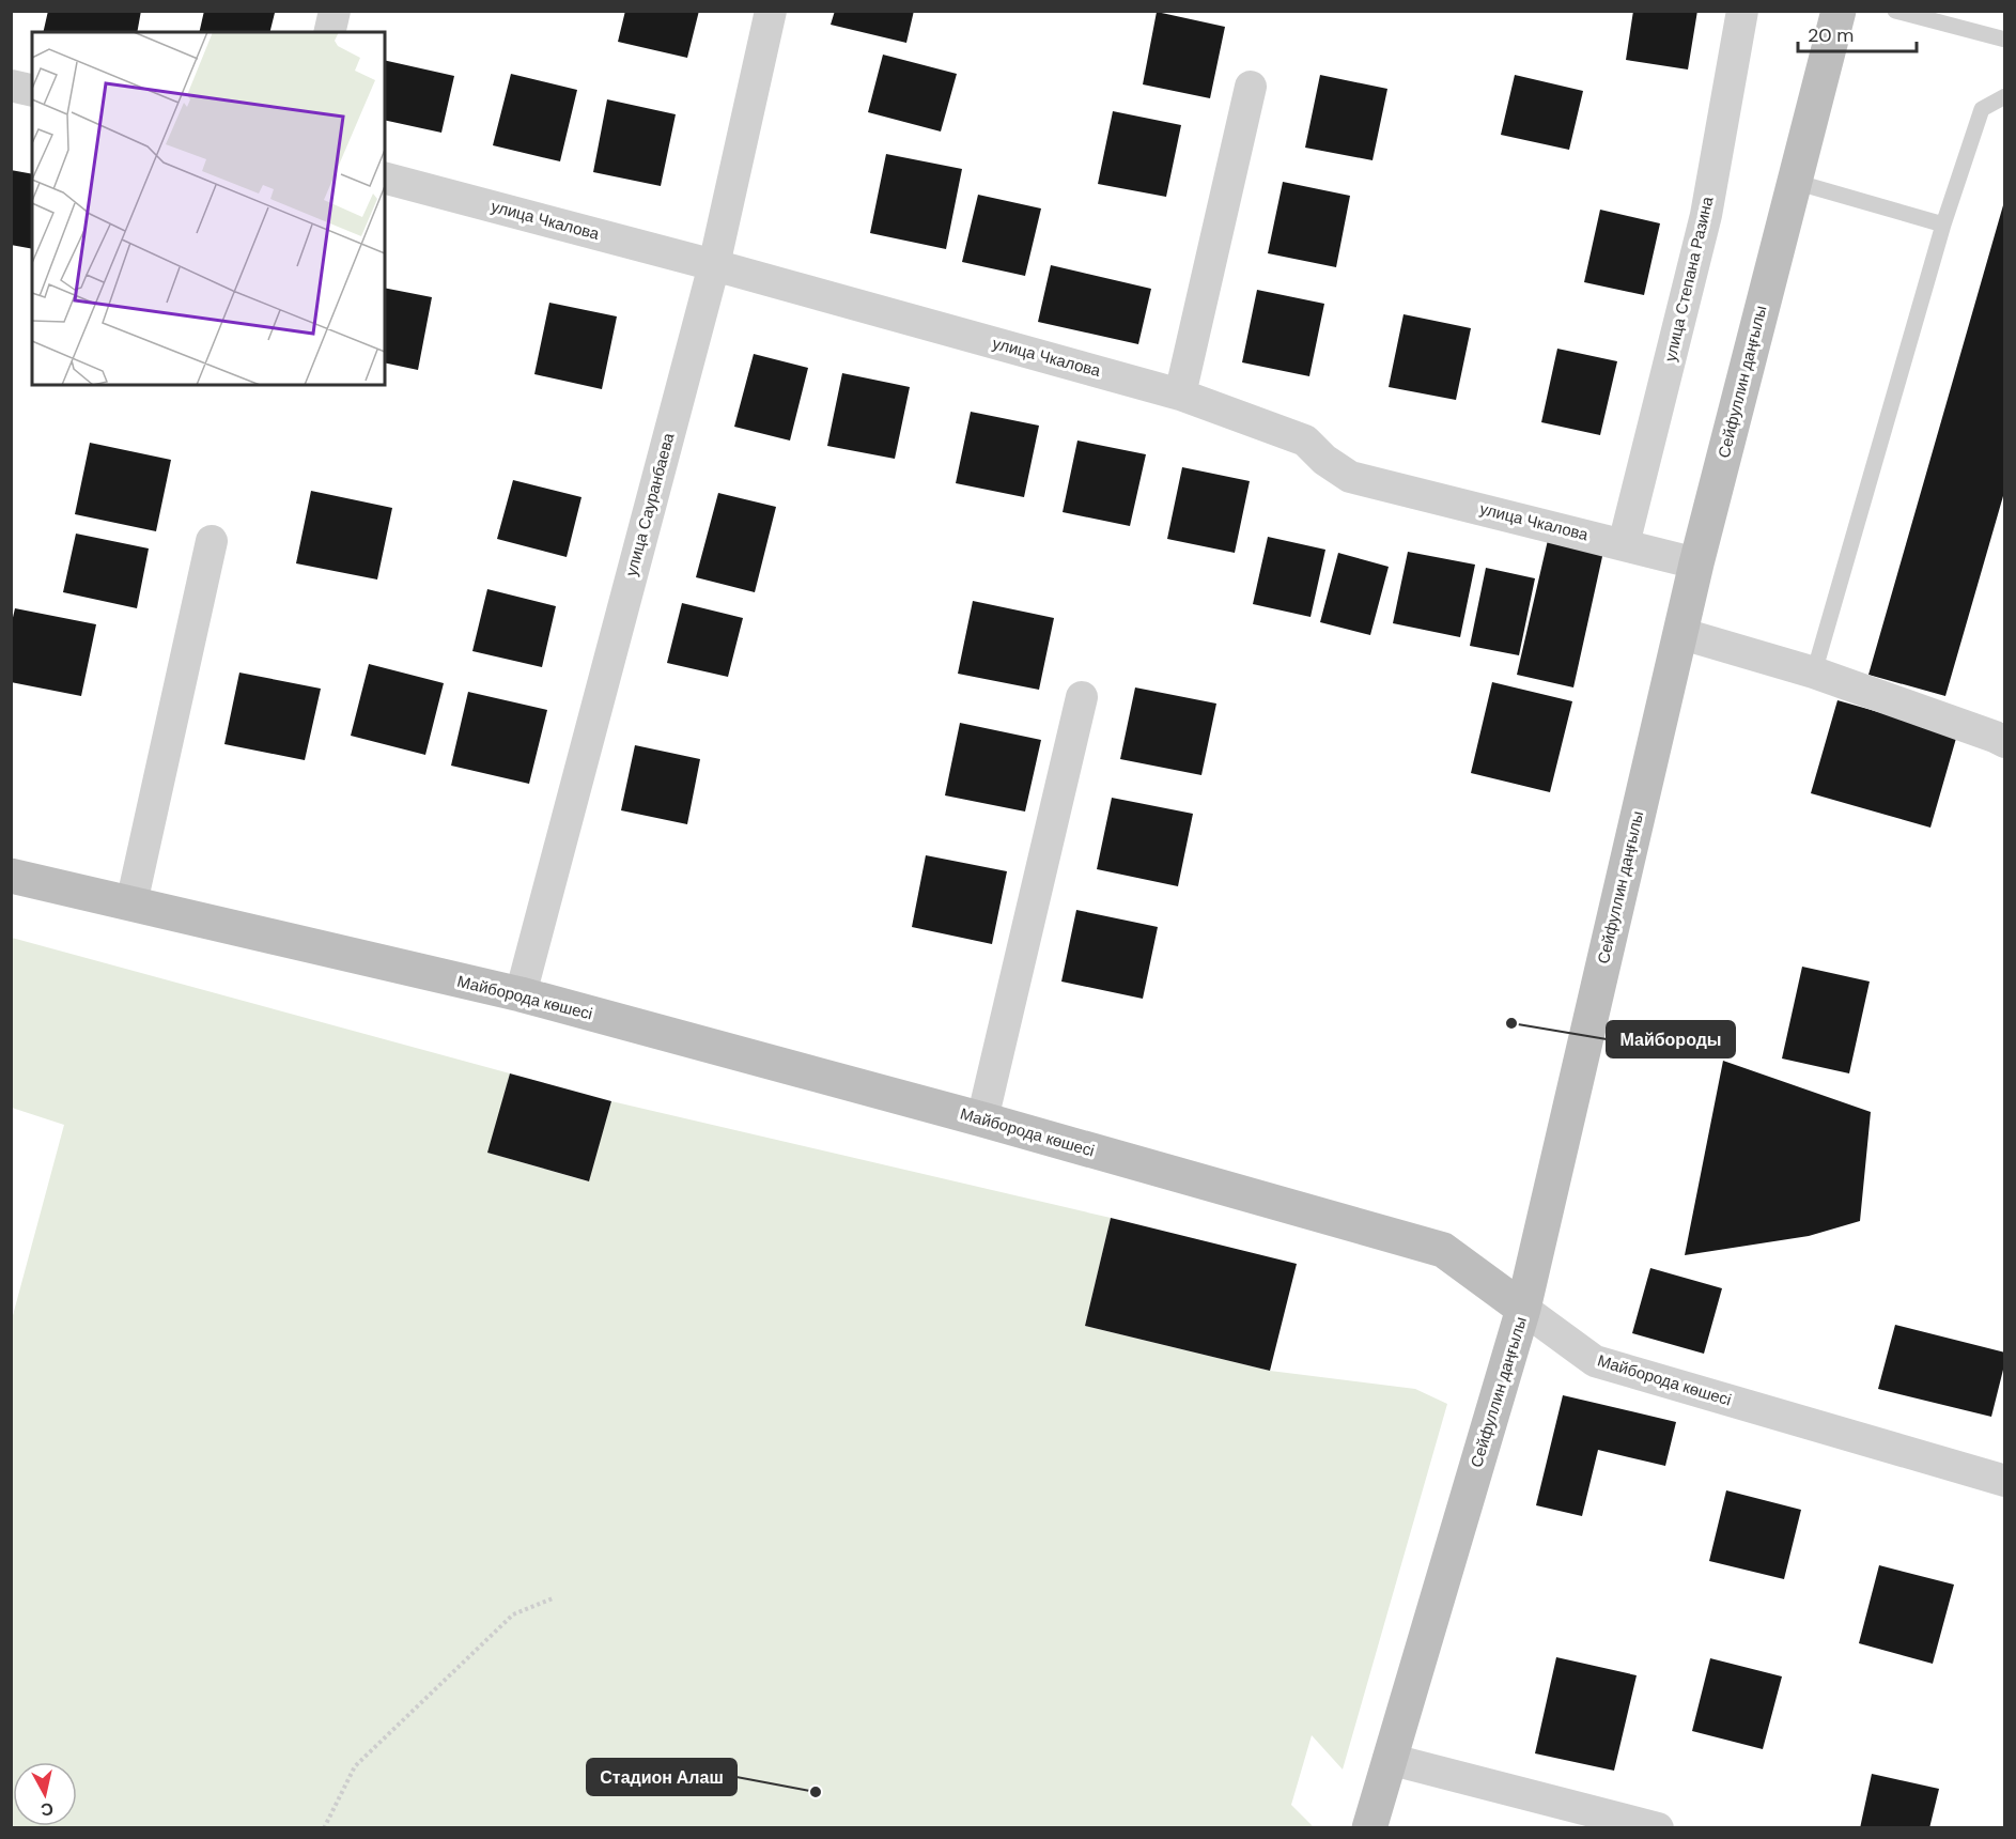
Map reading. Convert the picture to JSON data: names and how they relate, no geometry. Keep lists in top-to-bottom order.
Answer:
{
  "streets": {
    "main road": ["Сейфуллин даңғылы", "Майборода көшесі"],
    "street": ["улица Чкалова", "улица Степана Разина", "улица Сауранбаева"]
  },
  "crossings": [
    ["улица Чкалова", "улица Степана Разина"],
    ["улица Чкалова", "Сейфуллин даңғылы"],
    ["улица Чкалова", "улица Сауранбаева"],
    ["Сейфуллин даңғылы", "Майборода көшесі"],
    ["улица Сауранбаева", "Майборода көшесі"]
  ],
  "places": ["Майбороды", "Стадион Алаш"],
  "scale_bar": "20 m",
  "north": "bottom"
}
